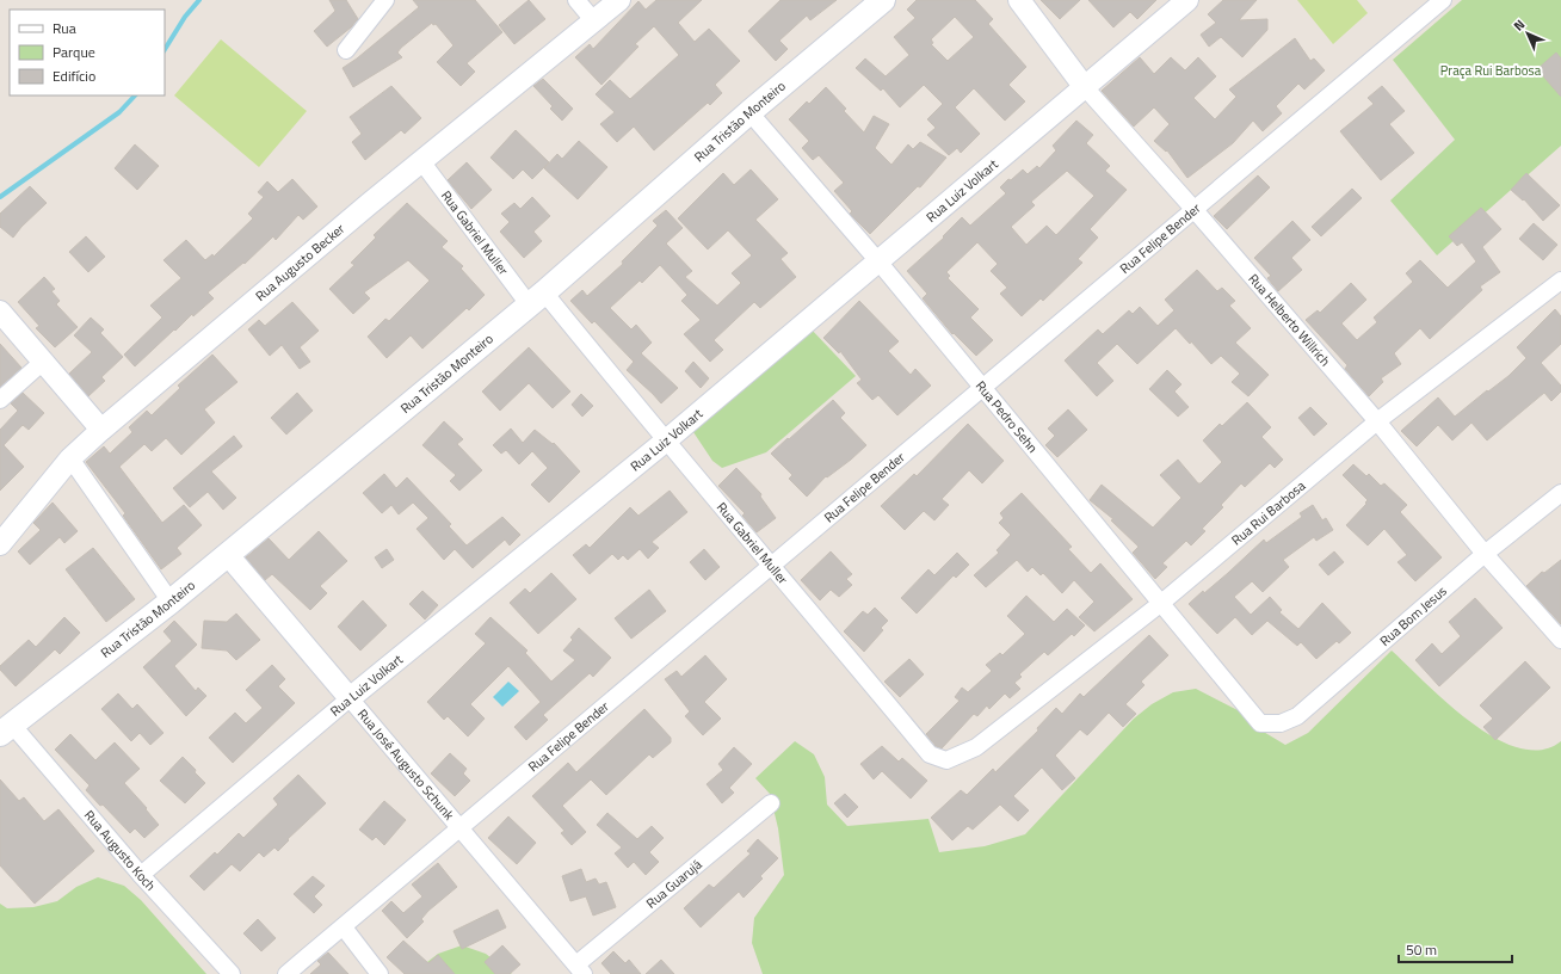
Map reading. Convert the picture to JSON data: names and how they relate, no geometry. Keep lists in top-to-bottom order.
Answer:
{
  "streets": {
    "main road": ["Rua Tristão Monteiro"],
    "street": [
      "Rua Luiz Volkart",
      "Rua Gabriel Muller",
      "Rua Felipe Bender",
      "Rua Augusto Becker",
      "Rua Helberto Willrich",
      "Rua Pedro Sehn",
      "Rua Rui Barbosa",
      "Rua Bom Jesus",
      "Rua José Augusto Schunk",
      "Rua Augusto Koch",
      "Rua Guarujá"
    ]
  },
  "crossings": [
    ["Rua Tristão Monteiro", "Rua Gabriel Muller"],
    ["Rua Tristão Monteiro", "Rua Pedro Sehn"],
    ["Rua Tristão Monteiro", "Rua José Augusto Schunk"],
    ["Rua Tristão Monteiro", "Rua Augusto Koch"],
    ["Rua Luiz Volkart", "Rua Gabriel Muller"],
    ["Rua Luiz Volkart", "Rua Helberto Willrich"],
    ["Rua Luiz Volkart", "Rua Pedro Sehn"],
    ["Rua Luiz Volkart", "Rua José Augusto Schunk"],
    ["Rua Luiz Volkart", "Rua Augusto Koch"],
    ["Rua Gabriel Muller", "Rua Felipe Bender"],
    ["Rua Gabriel Muller", "Rua Augusto Becker"],
    ["Rua Gabriel Muller", "Rua Rui Barbosa"],
    ["Rua Felipe Bender", "Rua Helberto Willrich"],
    ["Rua Felipe Bender", "Rua Pedro Sehn"],
    ["Rua Felipe Bender", "Rua José Augusto Schunk"],
    ["Rua Helberto Willrich", "Rua Rui Barbosa"],
    ["Rua Helberto Willrich", "Rua Bom Jesus"],
    ["Rua Pedro Sehn", "Rua Rui Barbosa"],
    ["Rua Pedro Sehn", "Rua Bom Jesus"],
    ["Rua José Augusto Schunk", "Rua Guarujá"]
  ],
  "parks": ["Praça Rui Barbosa"],
  "legend": ["Rua", "Parque", "Edifício"],
  "scale_bar": "50 m",
  "north": "top left"
}
